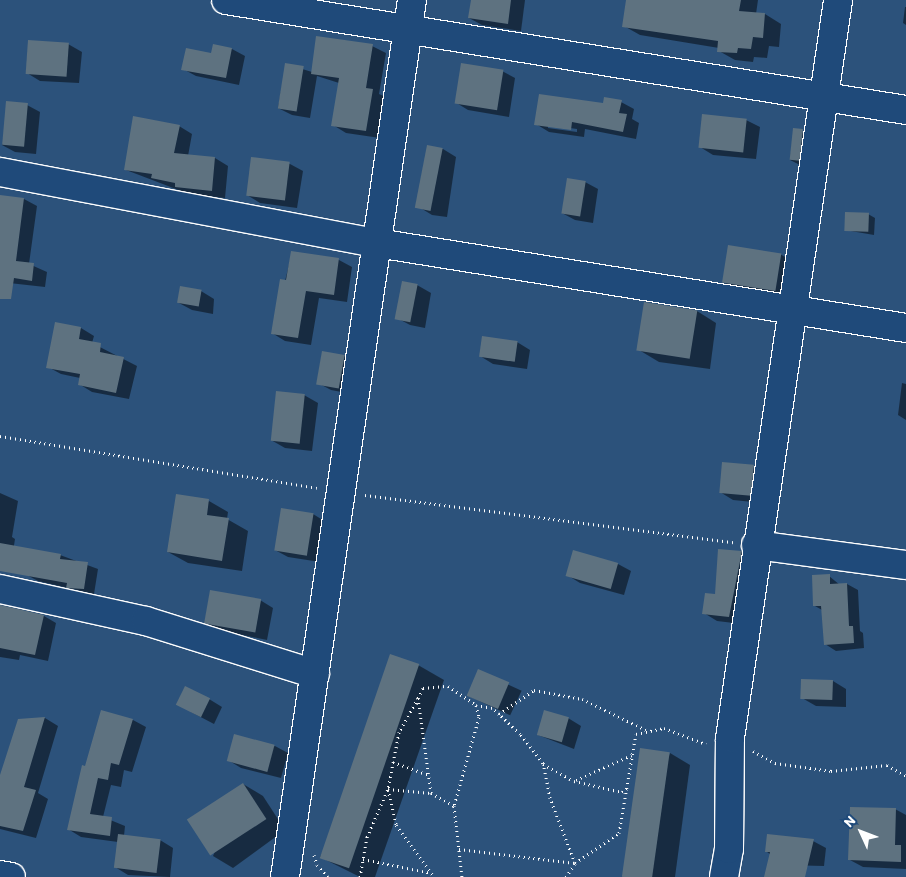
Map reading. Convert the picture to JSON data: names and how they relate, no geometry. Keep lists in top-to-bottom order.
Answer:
{
  "north": "top left"
}
